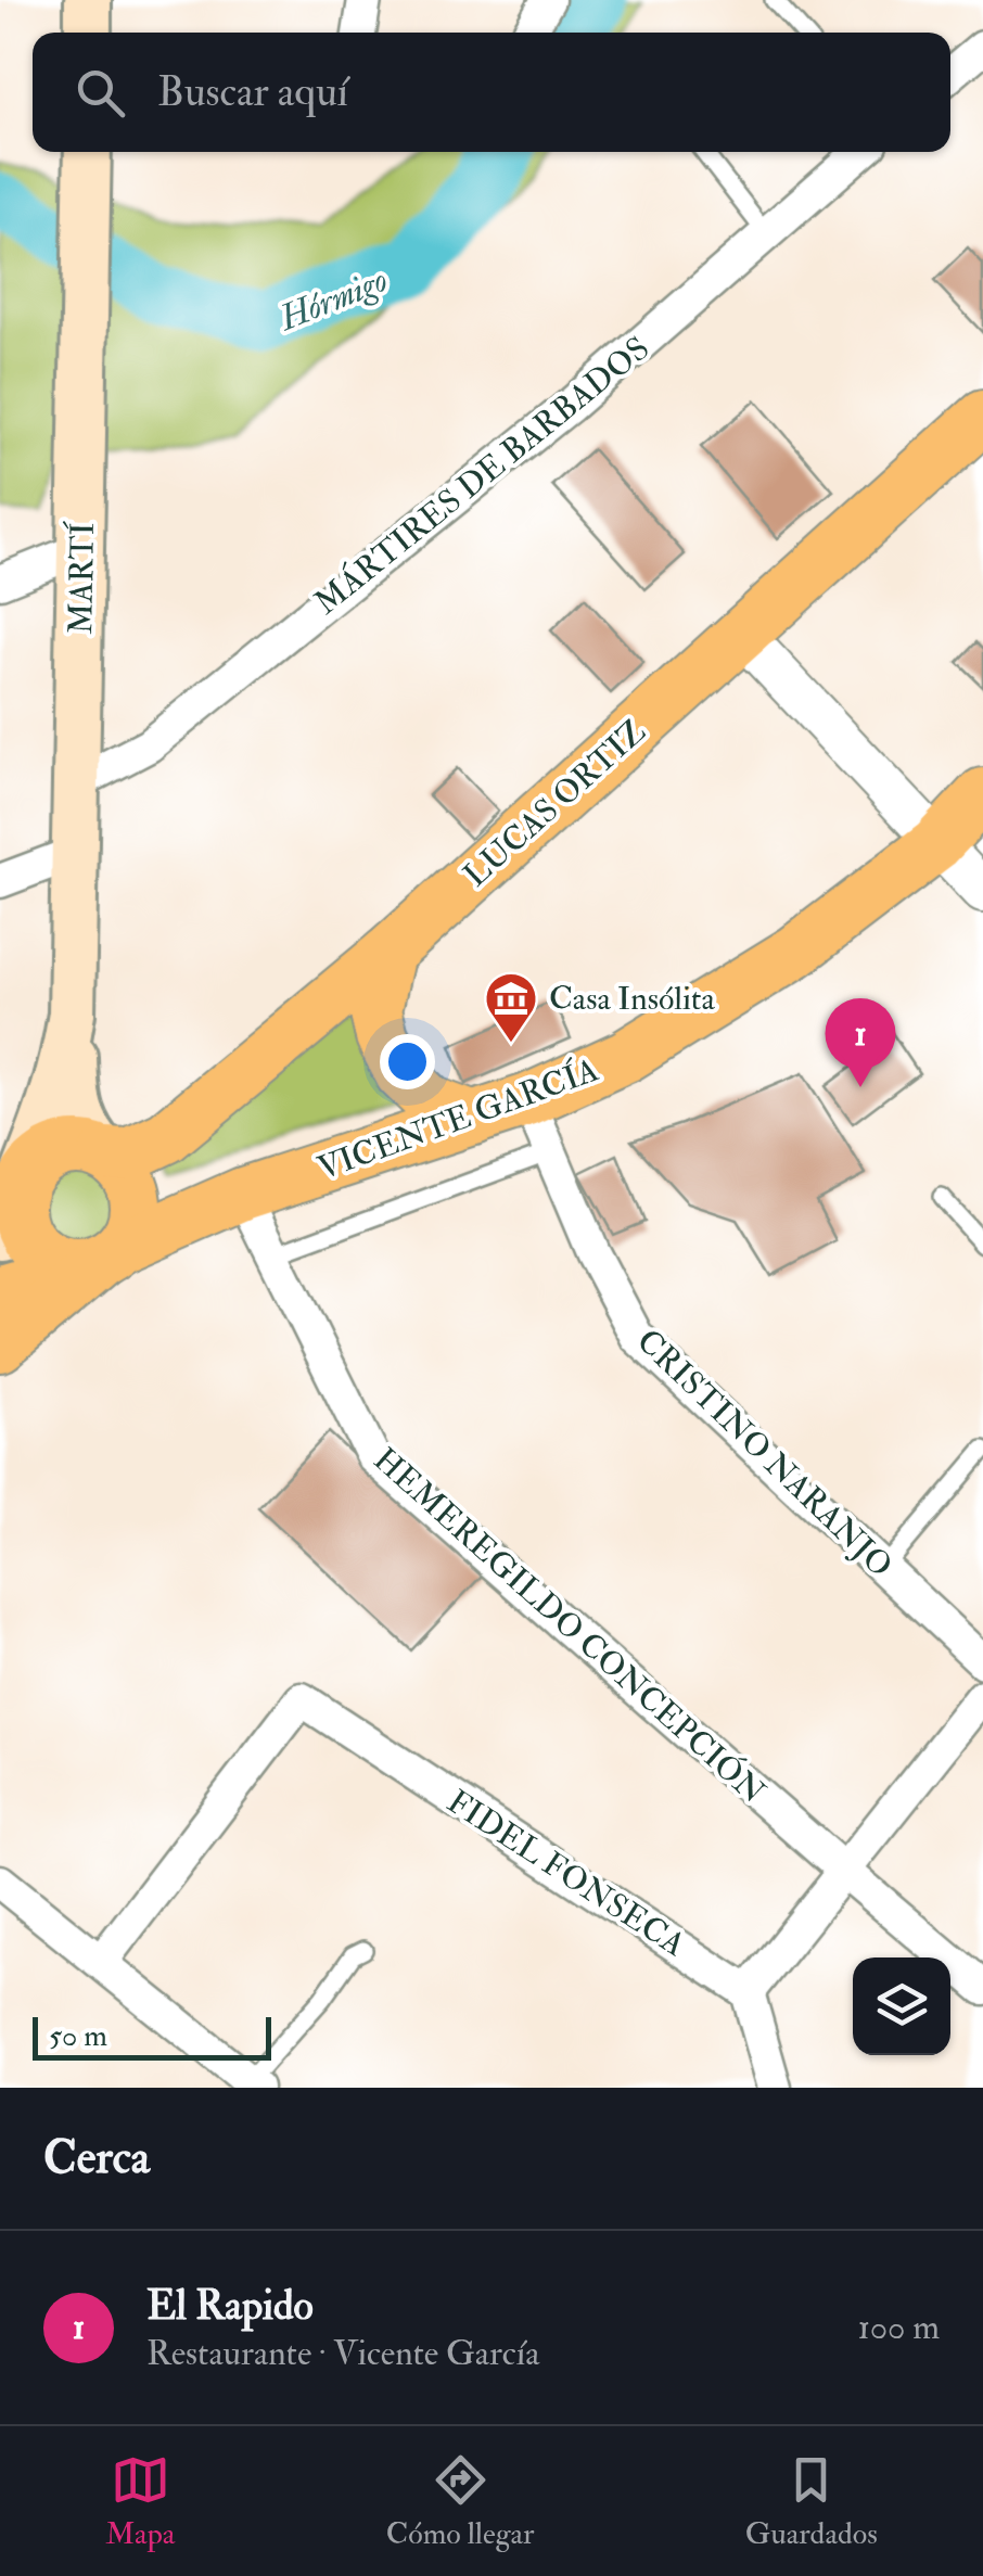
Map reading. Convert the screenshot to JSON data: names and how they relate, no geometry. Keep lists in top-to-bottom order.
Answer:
{
  "streets": {
    "main road": ["MARTÍ", "LUCAS ORTIZ", "VICENTE GARCÍA"],
    "street": [
      "MÁRTIRES DE BARBADOS",
      "CRISTINO NARANJO",
      "HEMEREGILDO CONCEPCIÓN",
      "FIDEL FONSECA"
    ]
  },
  "crossings": [
    ["MÁRTIRES DE BARBADOS", "MARTÍ"],
    ["MARTÍ", "LUCAS ORTIZ"],
    ["MARTÍ", "VICENTE GARCÍA"],
    ["LUCAS ORTIZ", "VICENTE GARCÍA"],
    ["VICENTE GARCÍA", "CRISTINO NARANJO"],
    ["VICENTE GARCÍA", "HEMEREGILDO CONCEPCIÓN"]
  ],
  "water": ["Hórmigo"],
  "places": {
    "museum": ["Casa Insólita"]
  },
  "scale_bar": "50 m",
  "page": {
    "search": "Buscar aquí",
    "pins": "1",
    "scale": "50 m",
    "heading": "Cerca",
    "list": [
      {
        "mark": "1",
        "name": "El Rapido",
        "note": "Restaurante · Vicente García",
        "value": "100 m"
      }
    ],
    "nav": ["Mapa", "Cómo llegar", "Guardados"]
  }
}
